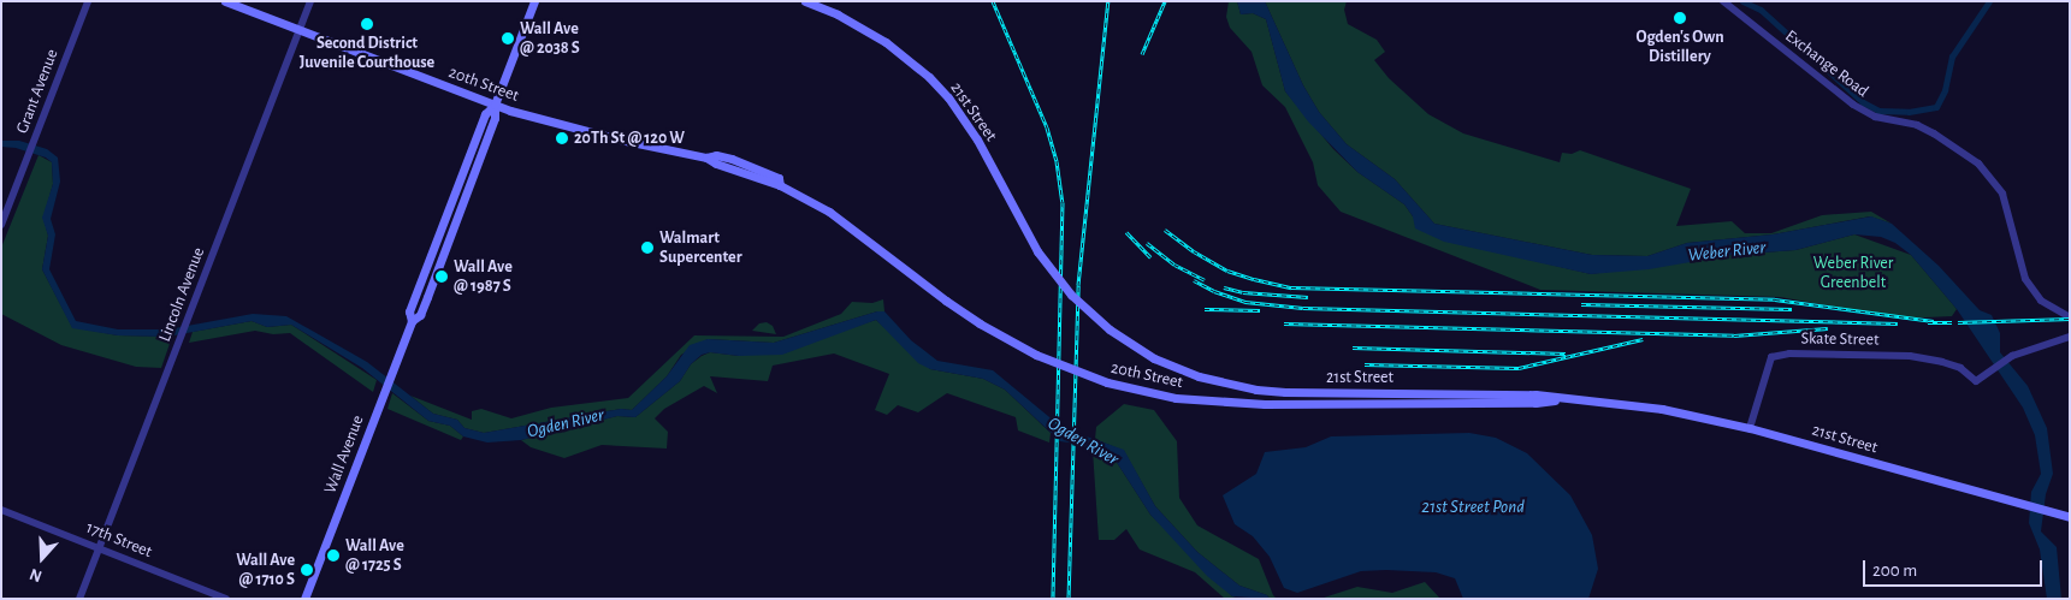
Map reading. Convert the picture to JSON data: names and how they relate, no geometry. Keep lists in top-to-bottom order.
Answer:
{
  "streets": {
    "main road": ["20th Street", "21st Street", "Wall Avenue"],
    "street": [
      "Exchange Road",
      "Grant Avenue",
      "Lincoln Avenue",
      "Skate Street",
      "17th Street"
    ]
  },
  "crossings": [
    ["20th Street", "21st Street"],
    ["20th Street", "Lincoln Avenue"],
    ["20th Street", "Wall Avenue"],
    ["21st Street", "Skate Street"],
    ["Lincoln Avenue", "17th Street"]
  ],
  "water": ["Weber River", "Ogden River", "21st Street Pond"],
  "parks": ["Weber River Greenbelt"],
  "places": [
    "Ogden's Own Distillery",
    "Second District Juvenile Courthouse",
    "Wall Ave @ 2038 S",
    "20Th St @ 120 W",
    "Walmart Supercenter",
    "Wall Ave @ 1987 S",
    "Wall Ave @ 1725 S",
    "Wall Ave @ 1710 S"
  ],
  "scale_bar": "200 m",
  "north": "bottom"
}
